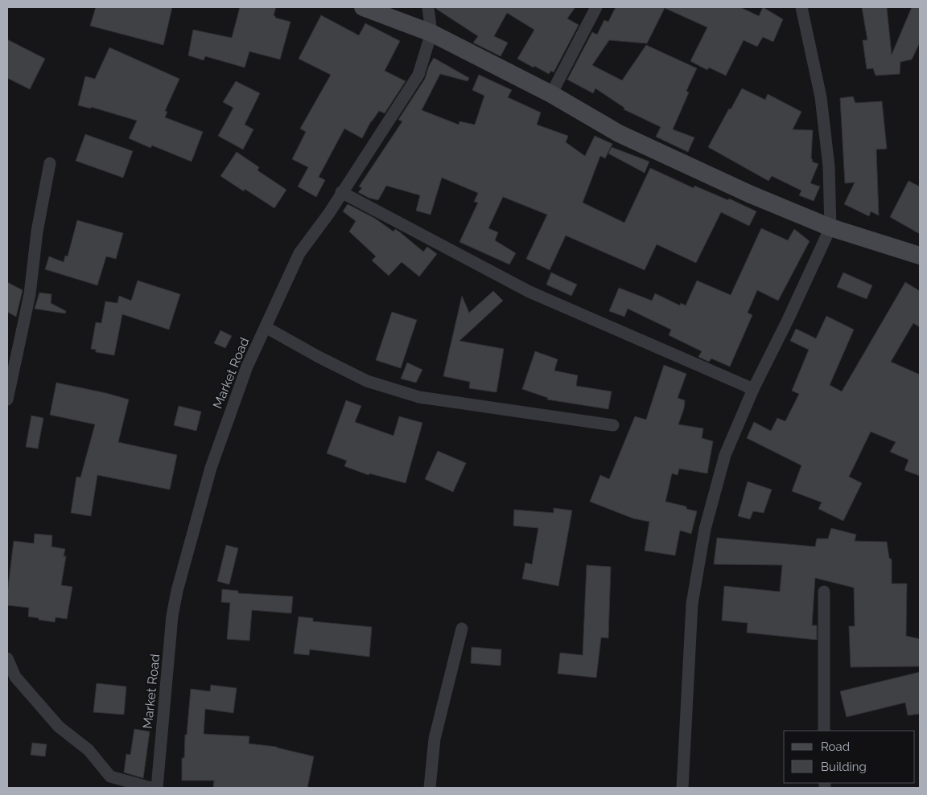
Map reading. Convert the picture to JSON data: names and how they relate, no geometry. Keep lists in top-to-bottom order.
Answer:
{
  "streets": {
    "street": ["Market Road"]
  },
  "legend": ["Road", "Building"]
}
